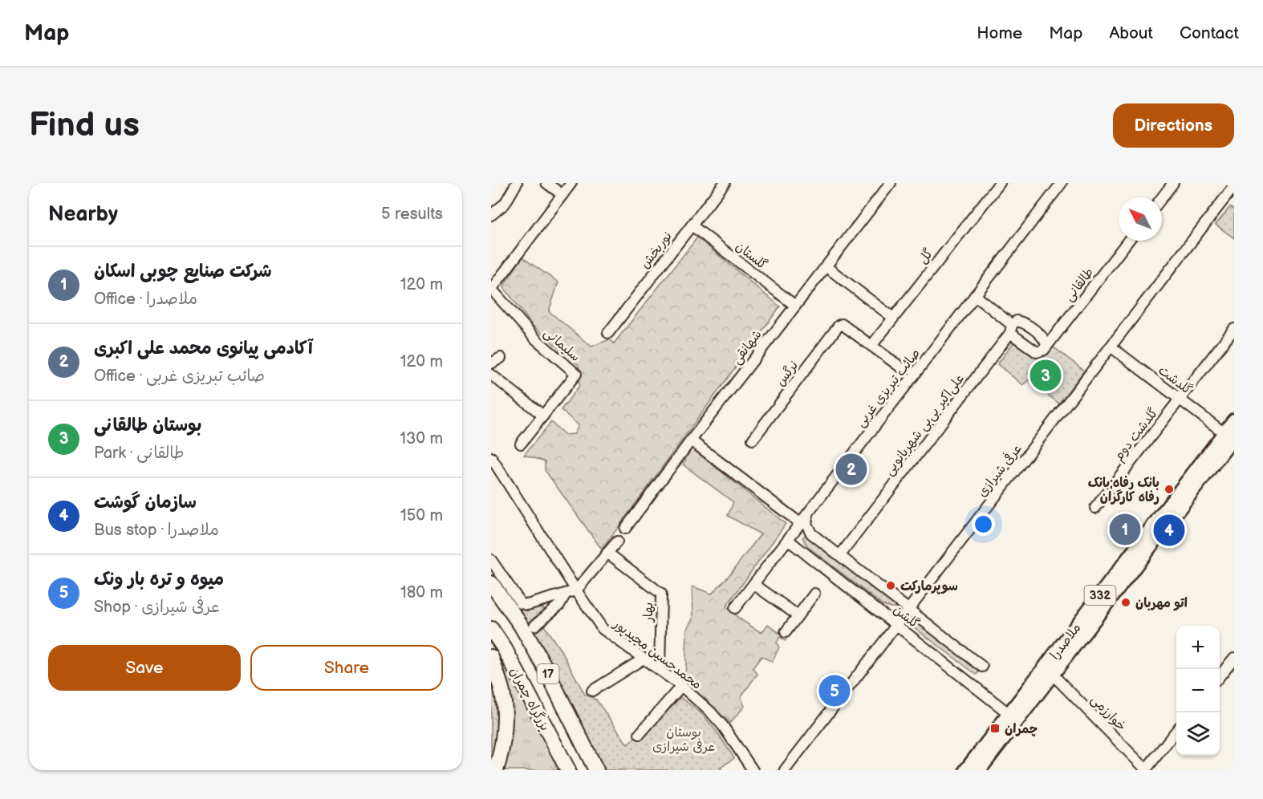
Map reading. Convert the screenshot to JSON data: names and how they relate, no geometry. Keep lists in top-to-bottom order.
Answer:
{
  "streets": {
    "highway": ["17", "بزرگراه چمران"],
    "main road": ["332", "ملاصدرا"],
    "street": [
      "نوربخش",
      "گلستان",
      "گل",
      "طالقانی",
      "سلیمانی",
      "شهانقی",
      "نرگس",
      "گلدشت",
      "صائب تبریزی غربی",
      "علی‌اکبر بی‌بی شهربانویی",
      "گلدشت دوم",
      "عرفی شیرازی",
      "بهار",
      "گلشن",
      "محمدحسین مجیدپور",
      "خوارزمی"
    ]
  },
  "crossings": [
    ["نوربخش", "گلستان"],
    ["گلستان", "شهانقی"],
    ["گل", "نرگس"],
    ["گلدشت", "گلدشت دوم"],
    ["گلدشت", "عرفی شیرازی"],
    ["گلدشت", "ملاصدرا"],
    ["صائب تبریزی غربی", "گلشن"],
    ["علی‌اکبر بی‌بی شهربانویی", "گلشن"],
    ["عرفی شیرازی", "گلشن"],
    ["بهار", "محمدحسین مجیدپور"],
    ["گلشن", "ملاصدرا"],
    ["ملاصدرا", "خوارزمی"]
  ],
  "parks": ["بوستان عرفی شیرازی"],
  "places": {
    "other": ["بانک رفاه;بانک رفاه کارگران", "سوپرمارکت", "اتو مهربان"],
    "transit": ["چمران"]
  },
  "north": "top left",
  "page": {
    "header": "Map",
    "nav": [
      "Home",
      "Map",
      "About",
      "Contact"
    ],
    "buttons": [
      "Directions",
      ["Save", "Share"]
    ],
    "title": "Find us",
    "heading": ["Nearby", "5 results"],
    "list": [
      {
        "mark": "1",
        "name": "شرکت صنایع چوبی اسکان",
        "note": "Office · ملاصدرا",
        "value": "120 m"
      },
      {
        "mark": "2",
        "name": "آکادمی پیانوی محمد علی‌ اکبری",
        "note": "Office · صائب تبریزی غربی",
        "value": "120 m"
      },
      {
        "mark": "3",
        "name": "بوستان طالقانی",
        "note": "Park · طالقانی",
        "value": "130 m"
      },
      {
        "mark": "4",
        "name": "سازمان گوشت",
        "note": "Bus stop · ملاصدرا",
        "value": "150 m"
      },
      {
        "mark": "5",
        "name": "میوه و تره بار ونک",
        "note": "Shop · عرفی شیرازی",
        "value": "180 m"
      }
    ],
    "pins": [
      "3",
      "2",
      "1",
      "4",
      "5"
    ],
    "map_buttons": ["+", "−"]
  }
}
